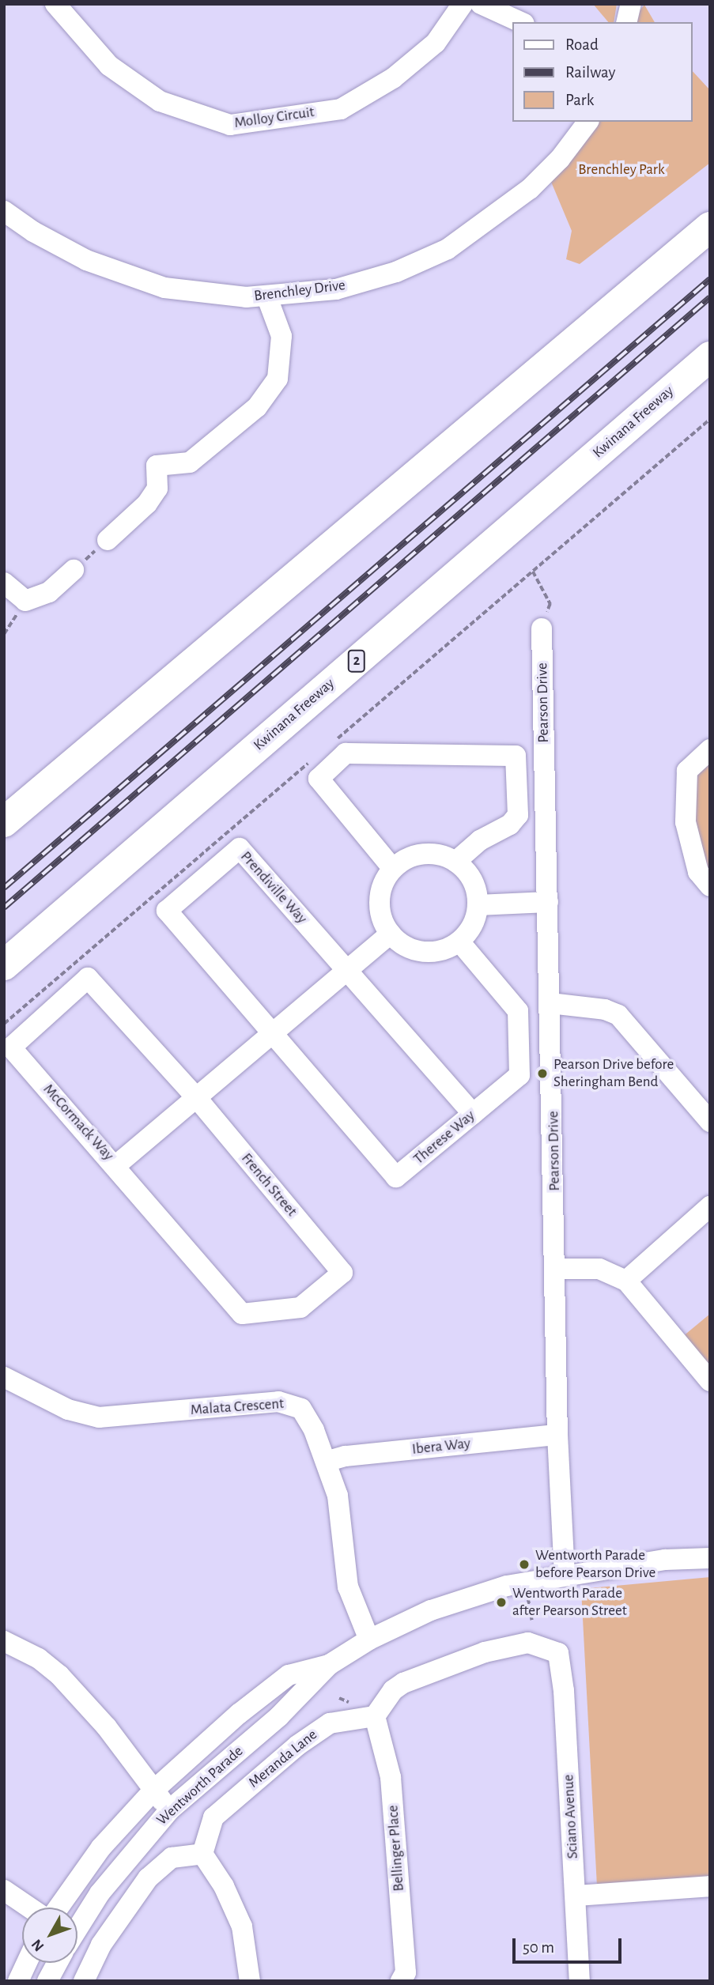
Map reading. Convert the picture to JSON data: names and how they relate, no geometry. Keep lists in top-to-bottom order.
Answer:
{
  "streets": {
    "highway": ["Kwinana Freeway", "2"],
    "street": [
      "Molloy Circuit",
      "Brenchley Drive",
      "Pearson Drive",
      "Prendiville Way",
      "McCormack Way",
      "Therese Way",
      "French Street",
      "Malata Crescent",
      "Ibera Way",
      "Meranda Lane",
      "Wentworth Parade",
      "Sciano Avenue",
      "Bellinger Place"
    ]
  },
  "crossings": [
    ["Pearson Drive", "Ibera Way"],
    ["Pearson Drive", "Wentworth Parade"],
    ["Prendiville Way", "Therese Way"],
    ["McCormack Way", "French Street"],
    ["Malata Crescent", "Ibera Way"],
    ["Malata Crescent", "Wentworth Parade"],
    ["Meranda Lane", "Sciano Avenue"],
    ["Meranda Lane", "Bellinger Place"],
    ["Sciano Avenue", "Bellinger Place"]
  ],
  "parks": ["Brenchley Park"],
  "places": ["Pearson Drive before Sheringham Bend", "Wentworth Parade before Pearson Drive", "Wentworth Parade after Pearson Street"],
  "legend": ["Road", "Railway", "Park"],
  "scale_bar": "50 m",
  "north": "bottom left"
}
